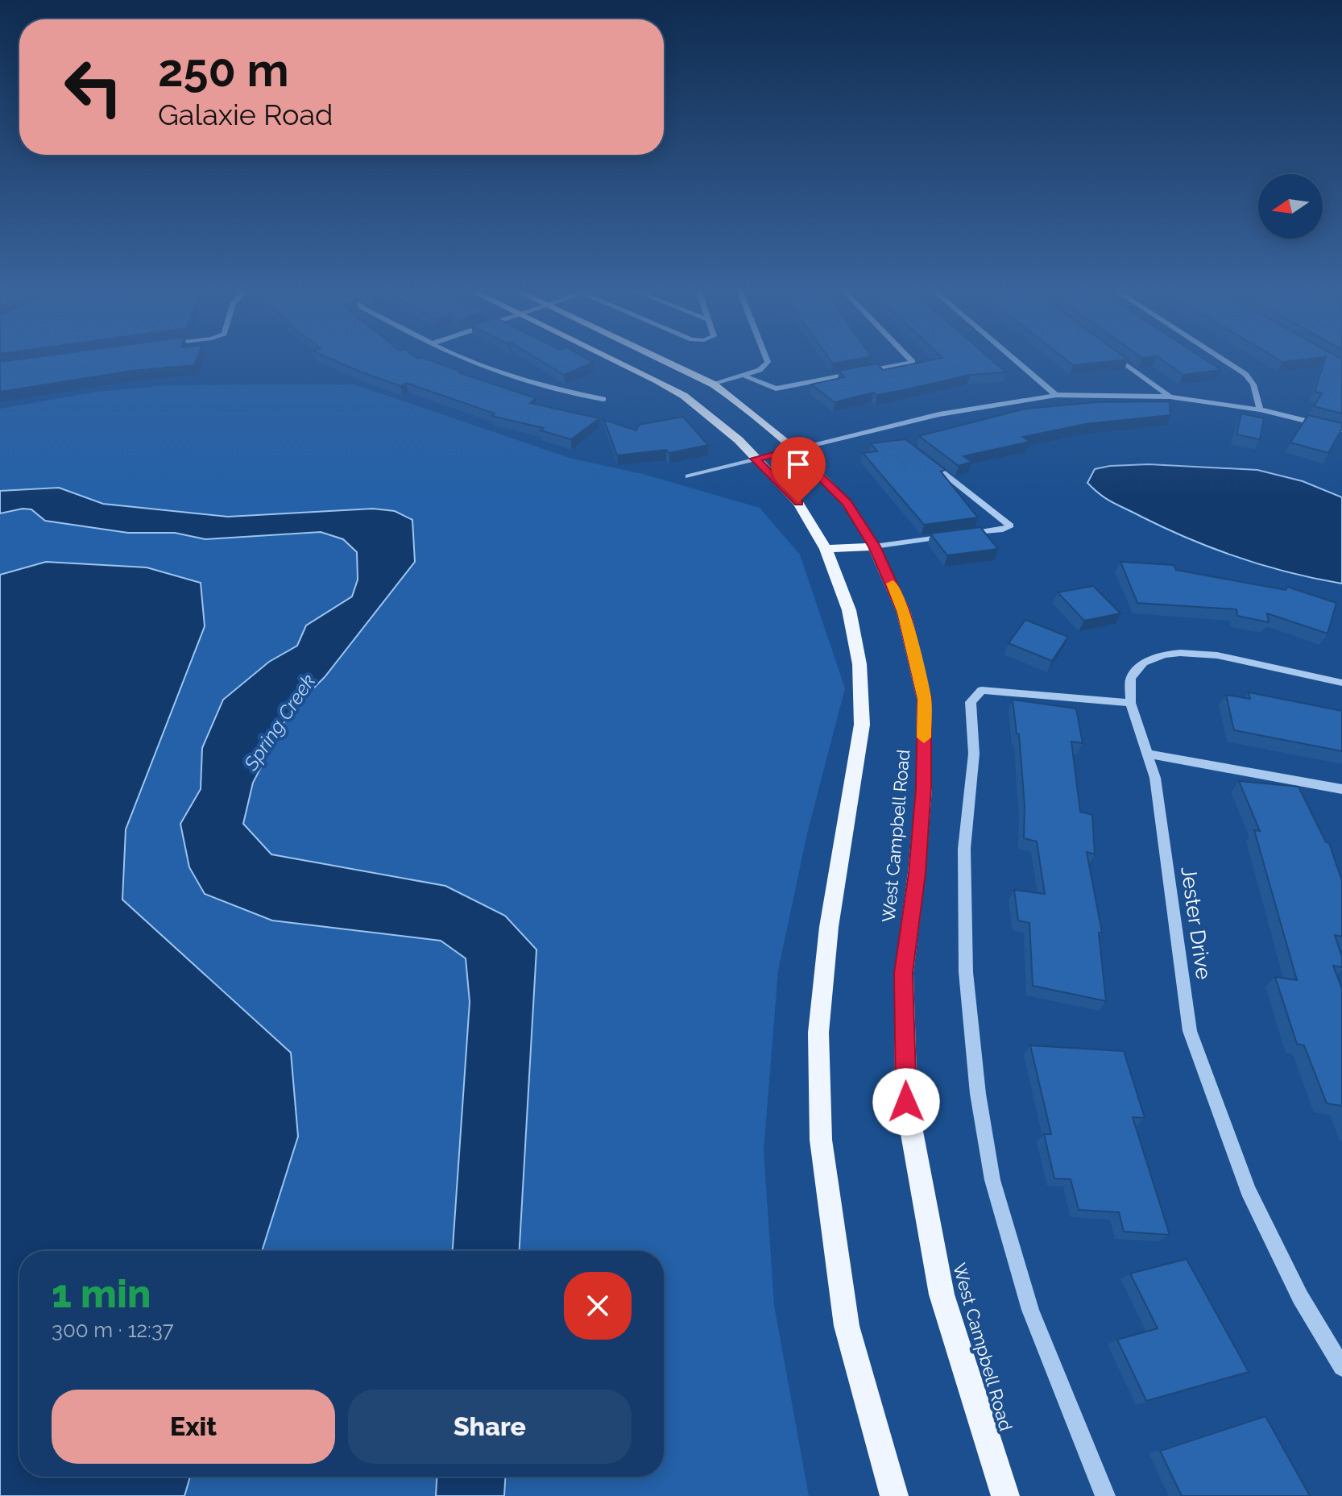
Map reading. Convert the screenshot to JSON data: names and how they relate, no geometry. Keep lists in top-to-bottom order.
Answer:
{
  "streets": {
    "main road": ["West Campbell Road"],
    "street": ["Jester Drive"]
  },
  "water": ["Spring Creek"],
  "north": "left",
  "page": {
    "turn": ["250 m", "Galaxie Road"],
    "heading": ["1 min", "300 m · 12:37"],
    "buttons": ["Exit", "Share"]
  }
}
